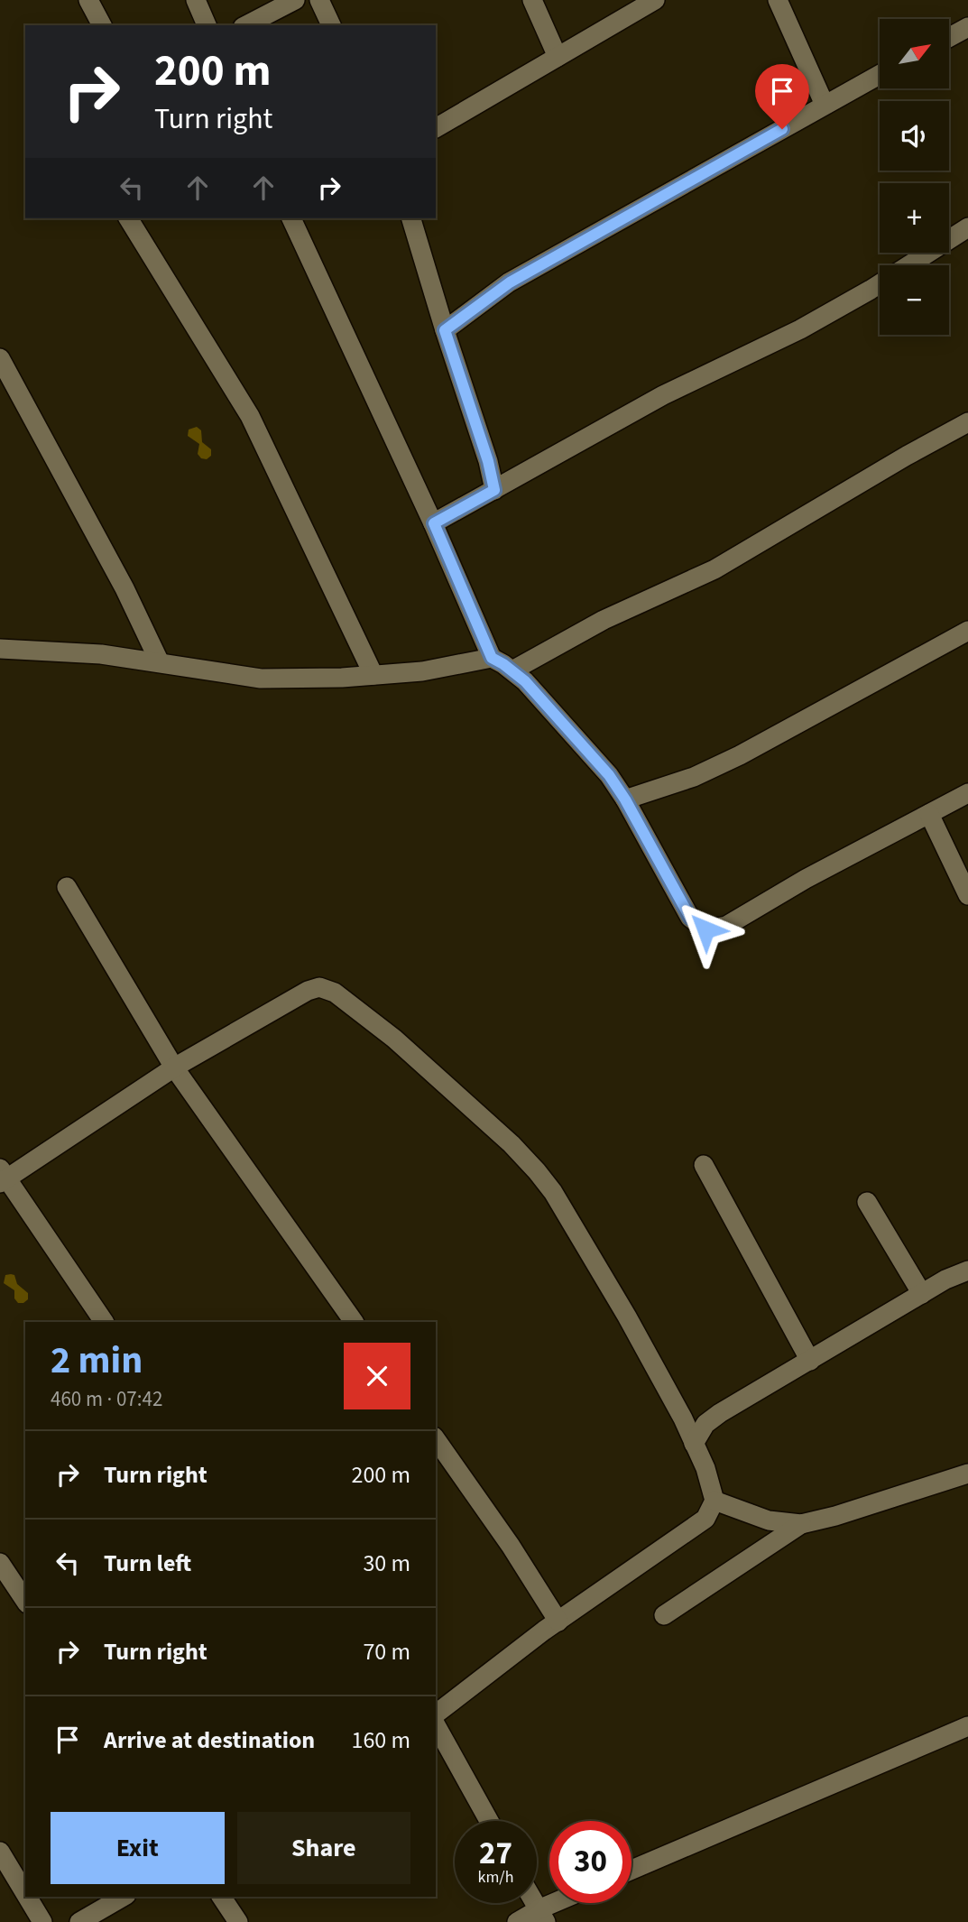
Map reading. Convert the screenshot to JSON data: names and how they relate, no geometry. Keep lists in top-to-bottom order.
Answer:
{
  "north": "top right",
  "page": {
    "map_buttons": ["+", "−"],
    "turn": ["200 m", "Turn right"],
    "heading": ["2 min", "460 m · 07:42"],
    "list": [
      {
        "name": "Turn right",
        "value": "200 m"
      },
      {
        "name": "Turn left",
        "value": "30 m"
      },
      {
        "name": "Turn right",
        "value": "70 m"
      },
      {
        "name": "Arrive at destination",
        "value": "160 m"
      }
    ],
    "buttons": ["Exit", "Share"],
    "speed": "27 km/h",
    "limit": "30"
  }
}
